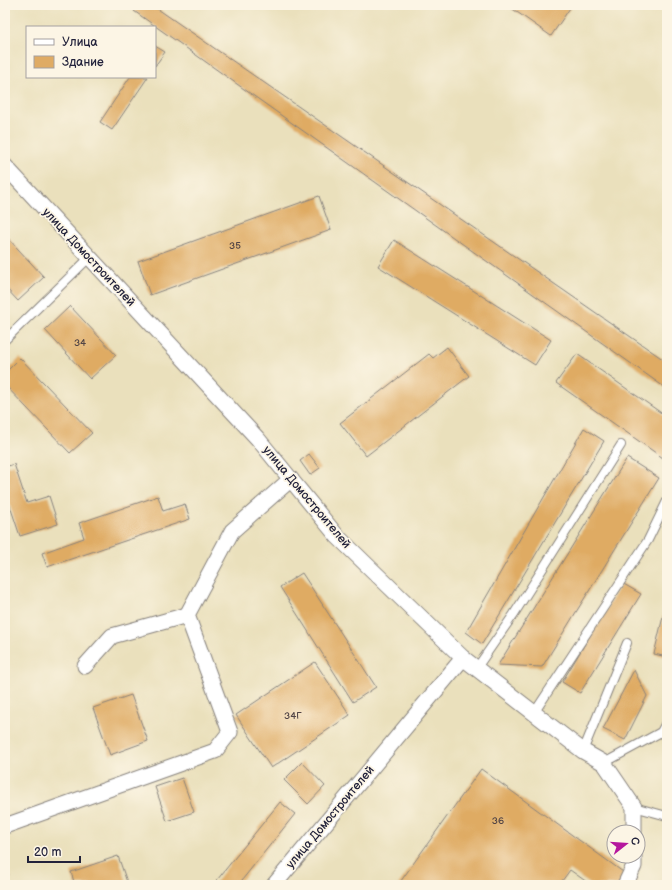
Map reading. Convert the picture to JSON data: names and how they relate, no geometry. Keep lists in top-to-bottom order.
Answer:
{
  "streets": {
    "street": ["улица Домостроителей"]
  },
  "house_numbers": [
    "35",
    "34",
    "34Г",
    "36"
  ],
  "legend": ["Улица", "Здание"],
  "scale_bar": "20 m",
  "north": "right"
}
